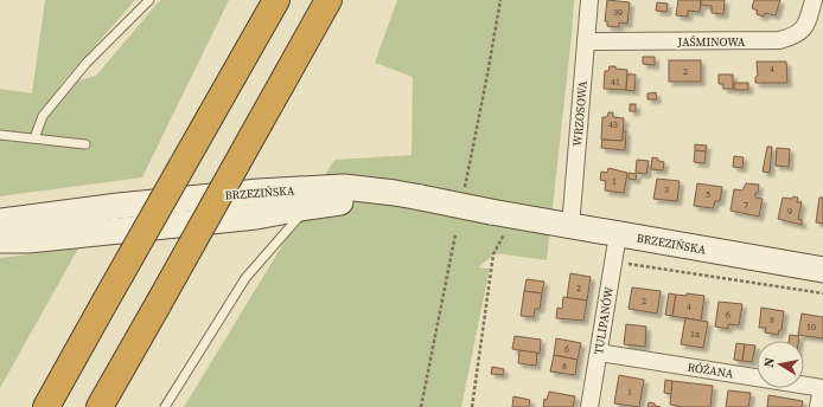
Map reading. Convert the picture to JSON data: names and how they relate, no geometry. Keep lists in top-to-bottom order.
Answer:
{
  "streets": {
    "main road": ["BRZEZIŃSKA"],
    "street": [
      "JAŚMINOWA",
      "WRZOSOWA",
      "TULIPANÓW",
      "RÓŻANA"
    ]
  },
  "crossings": [
    ["JAŚMINOWA", "WRZOSOWA"],
    ["WRZOSOWA", "BRZEZIŃSKA"],
    ["BRZEZIŃSKA", "TULIPANÓW"],
    ["TULIPANÓW", "RÓŻANA"]
  ],
  "house_numbers": [
    "39",
    "4",
    "2",
    "41",
    "43",
    "1",
    "3",
    "5",
    "7",
    "9",
    "2",
    "2",
    "4",
    "6",
    "8",
    "10",
    "1a",
    "6",
    "8",
    "1"
  ],
  "north": "left"
}
